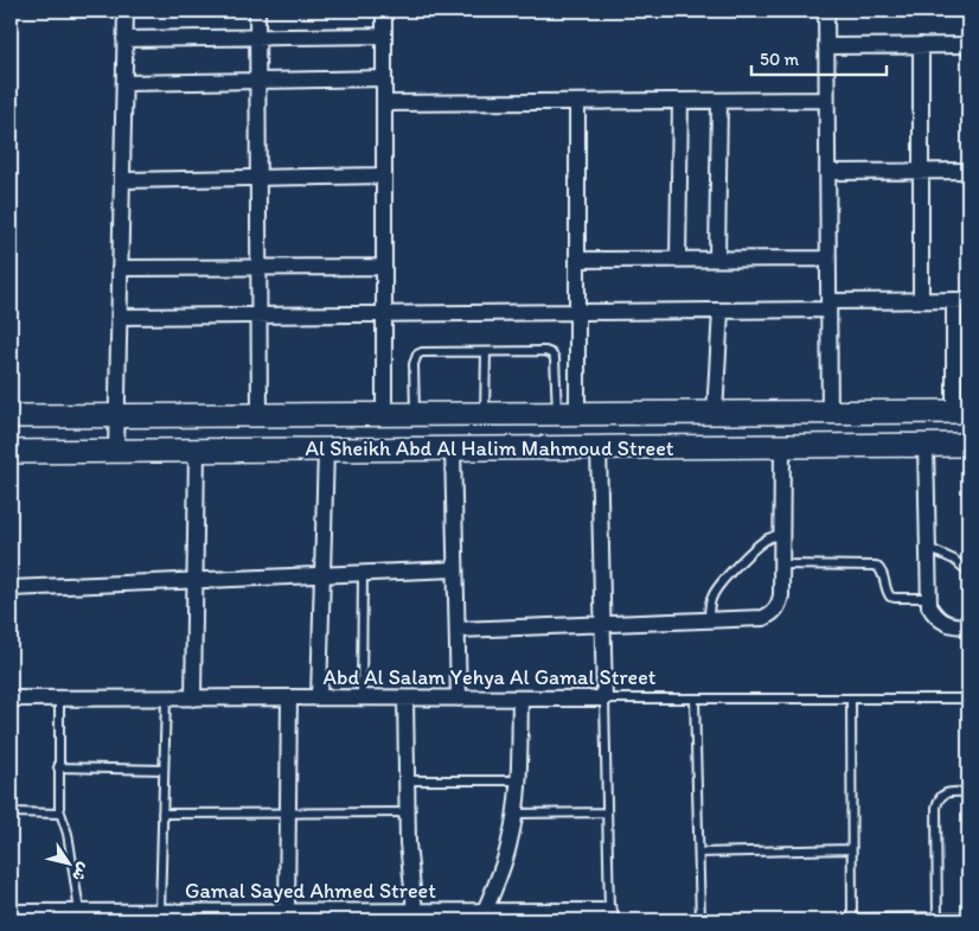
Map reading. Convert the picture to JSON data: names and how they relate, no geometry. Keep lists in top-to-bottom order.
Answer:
{
  "streets": {
    "street": ["Al Sheikh Abd Al Halim Mahmoud Street", "Abd Al Salam Yehya Al Gamal Street", "Gamal Sayed Ahmed Street"]
  },
  "scale_bar": "50 m",
  "north": "bottom right"
}
